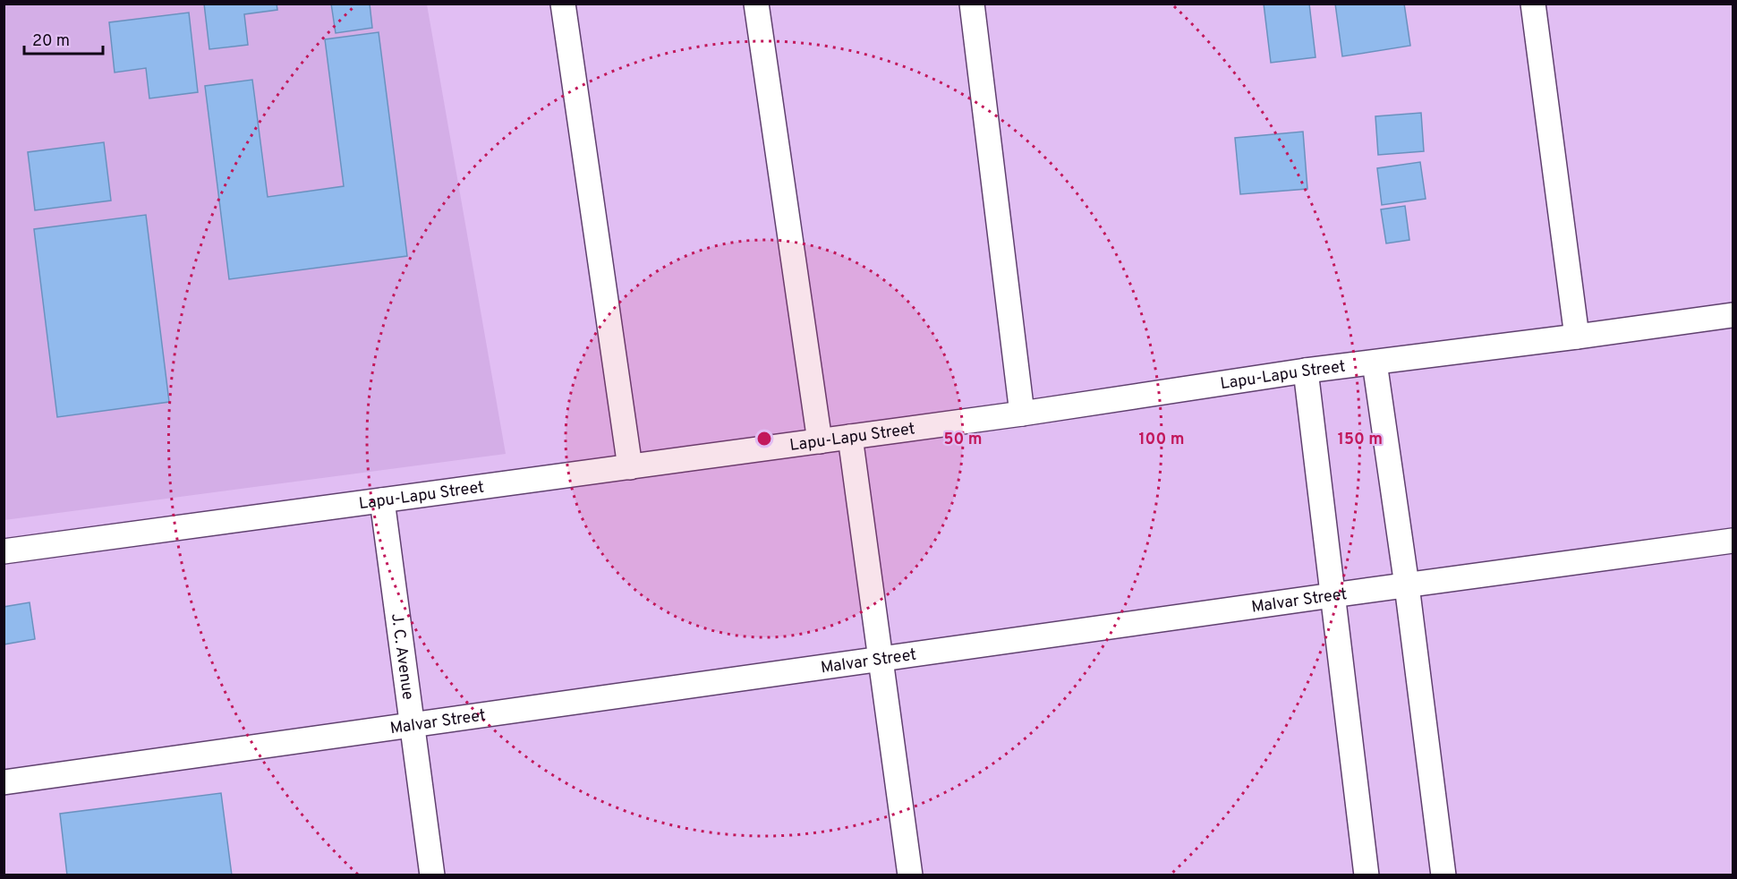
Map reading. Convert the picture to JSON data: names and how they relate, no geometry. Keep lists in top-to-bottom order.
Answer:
{
  "streets": {
    "street": ["Lapu-Lapu Street", "Malvar Street", "J. C. Avenue"]
  },
  "crossings": [
    ["Lapu-Lapu Street", "J. C. Avenue"],
    ["Malvar Street", "J. C. Avenue"]
  ],
  "scale_bar": "20 m",
  "rings": ["50 m", "100 m", "150 m"]
}
